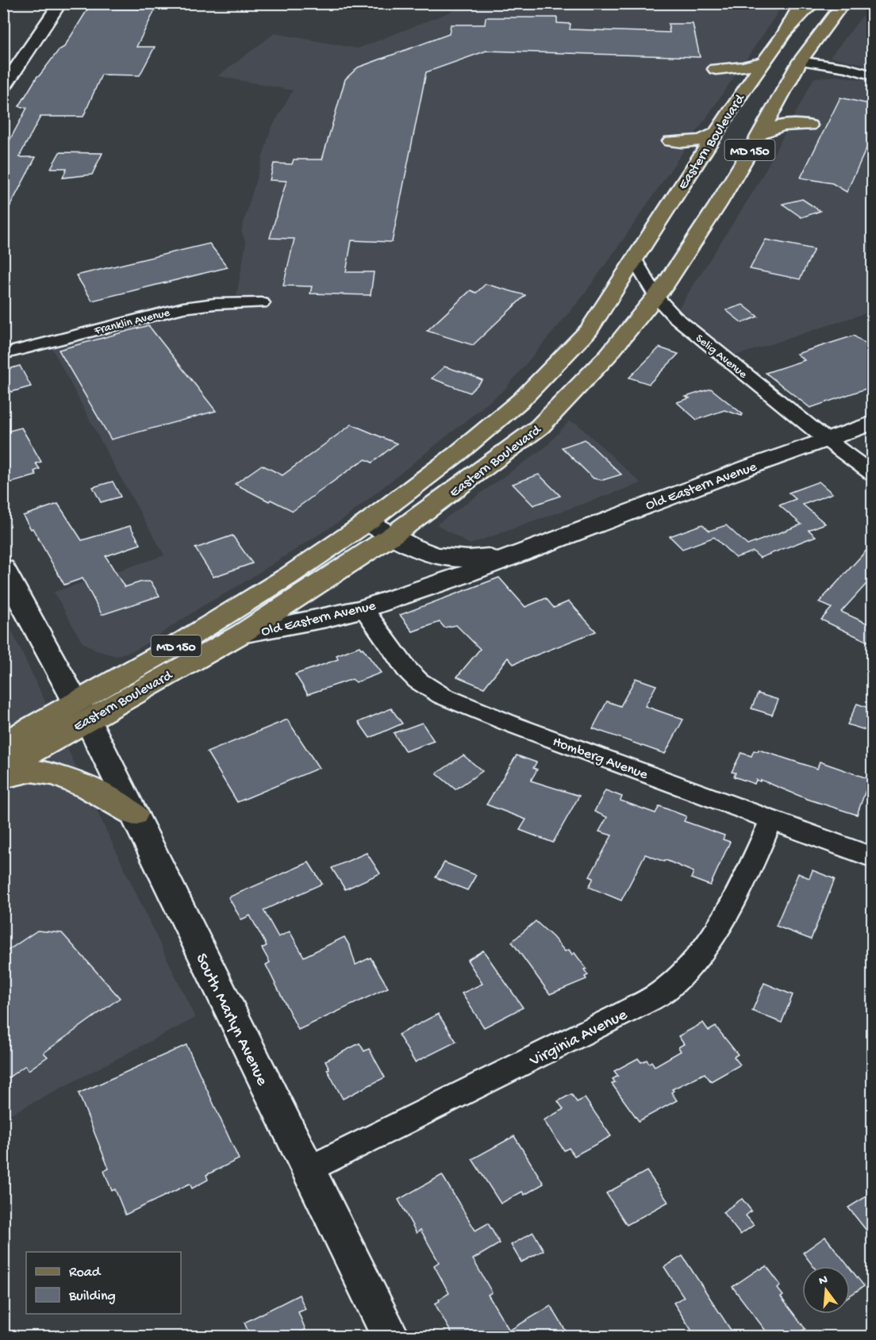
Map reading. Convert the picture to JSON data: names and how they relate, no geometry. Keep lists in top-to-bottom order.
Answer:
{
  "streets": {
    "main road": ["Eastern Boulevard", "MD 150"],
    "street": [
      "Franklin Avenue",
      "Selig Avenue",
      "Old Eastern Avenue",
      "Homberg Avenue",
      "South Marlyn Avenue",
      "Virginia Avenue"
    ]
  },
  "crossings": [
    ["Eastern Boulevard", "Selig Avenue"],
    ["Eastern Boulevard", "Old Eastern Avenue"],
    ["Eastern Boulevard", "South Marlyn Avenue"],
    ["Selig Avenue", "Old Eastern Avenue"],
    ["Old Eastern Avenue", "Homberg Avenue"],
    ["Homberg Avenue", "Virginia Avenue"],
    ["South Marlyn Avenue", "Virginia Avenue"]
  ],
  "legend": ["Road", "Building"],
  "north": "top"
}
